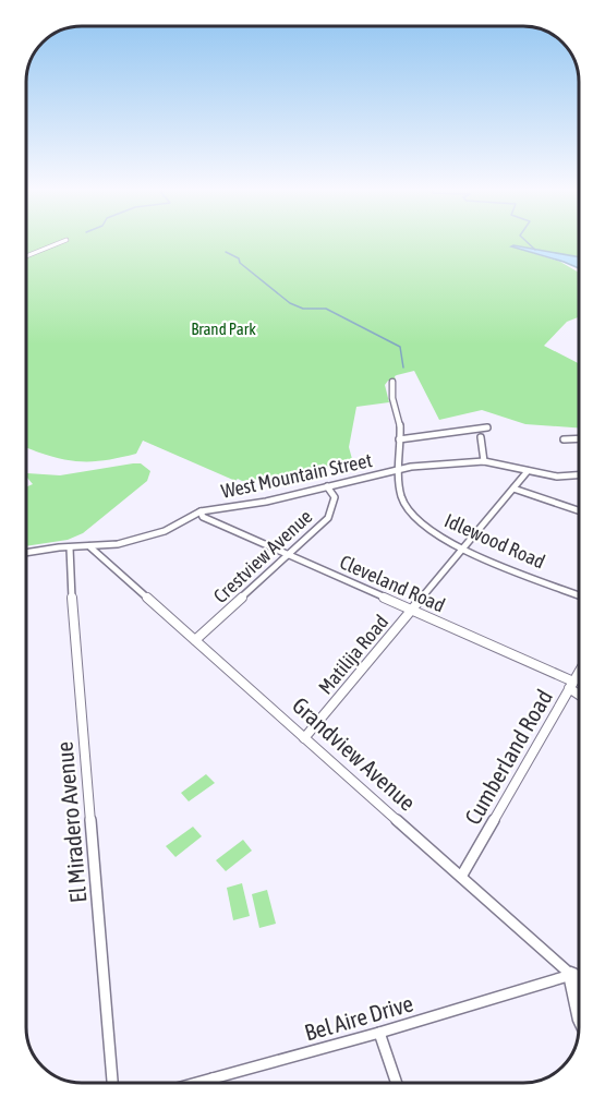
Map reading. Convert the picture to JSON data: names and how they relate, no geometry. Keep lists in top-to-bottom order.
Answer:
{
  "streets": {
    "street": [
      "West Mountain Street",
      "Idlewood Road",
      "Crestview Avenue",
      "Cleveland Road",
      "Matilija Road",
      "Grandview Avenue",
      "Cumberland Road",
      "El Miradero Avenue",
      "Bel Aire Drive"
    ]
  },
  "crossings": [
    ["West Mountain Street", "Idlewood Road"],
    ["West Mountain Street", "Crestview Avenue"],
    ["West Mountain Street", "Cleveland Road"],
    ["West Mountain Street", "Matilija Road"],
    ["West Mountain Street", "Grandview Avenue"],
    ["West Mountain Street", "El Miradero Avenue"],
    ["Idlewood Road", "Matilija Road"],
    ["Crestview Avenue", "Cleveland Road"],
    ["Crestview Avenue", "Grandview Avenue"],
    ["Cleveland Road", "Matilija Road"],
    ["Cleveland Road", "Cumberland Road"],
    ["Matilija Road", "Grandview Avenue"],
    ["Grandview Avenue", "Cumberland Road"],
    ["Grandview Avenue", "Bel Aire Drive"]
  ],
  "parks": ["Brand Park"]
}
